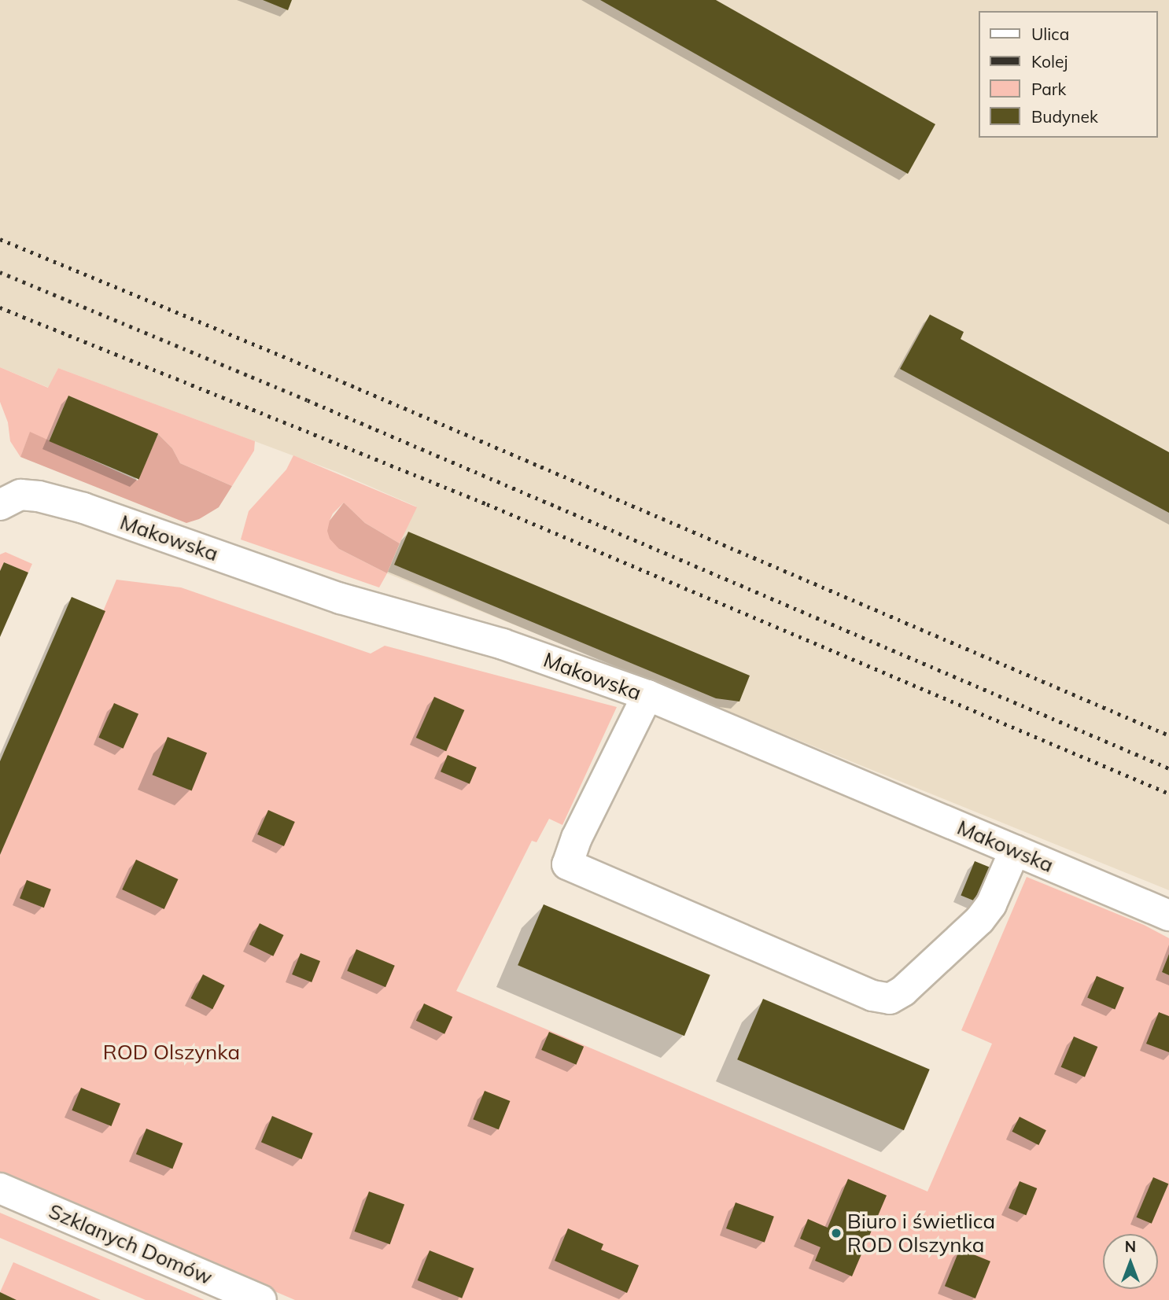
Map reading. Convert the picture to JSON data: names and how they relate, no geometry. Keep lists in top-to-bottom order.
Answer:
{
  "streets": {
    "street": ["Makowska", "Szklanych Domów"]
  },
  "parks": ["ROD Olszynka"],
  "places": ["Biuro i świetlica ROD Olszynka"],
  "legend": [
    "Ulica",
    "Kolej",
    "Park",
    "Budynek"
  ],
  "north": "top"
}
